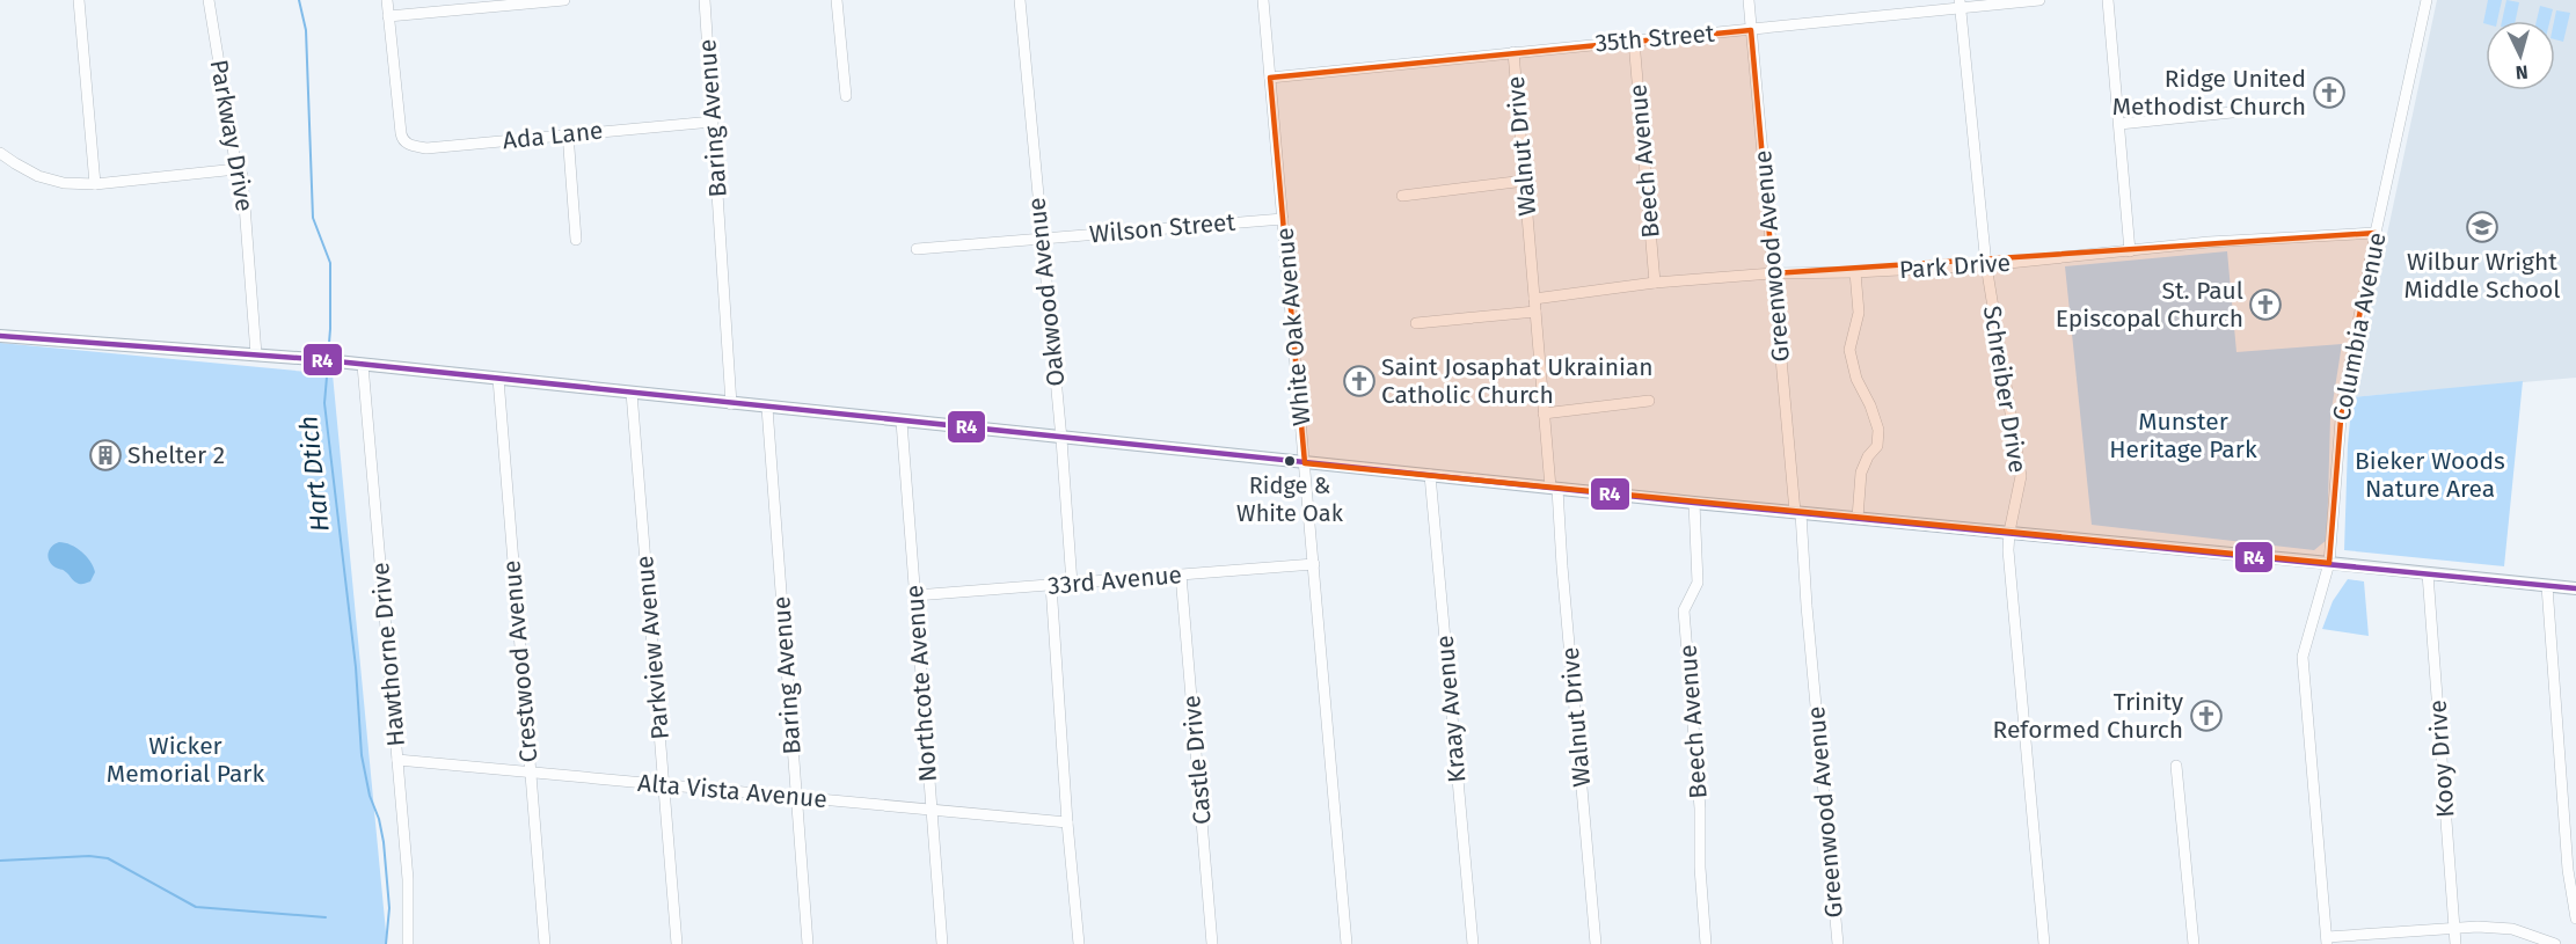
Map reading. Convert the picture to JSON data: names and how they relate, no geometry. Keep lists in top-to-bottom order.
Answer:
{
  "streets": {
    "street": [
      "35th Street",
      "Baring Avenue",
      "Parkway Drive",
      "Ada Lane",
      "Walnut Drive",
      "Beech Avenue",
      "Wilson Street",
      "Greenwood Avenue",
      "Park Drive",
      "Oakwood Avenue",
      "White Oak Avenue",
      "Columbia Avenue",
      "Schreiber Drive",
      "33rd Avenue",
      "Parkview Avenue",
      "Hawthorne Drive",
      "Crestwood Avenue",
      "Northcote Avenue",
      "Kraay Avenue",
      "Kooy Drive",
      "Castle Drive",
      "Alta Vista Avenue"
    ]
  },
  "crossings": [
    ["35th Street", "Walnut Drive"],
    ["35th Street", "Beech Avenue"],
    ["35th Street", "Greenwood Avenue"],
    ["35th Street", "White Oak Avenue"],
    ["35th Street", "Schreiber Drive"],
    ["Baring Avenue", "Ada Lane"],
    ["Baring Avenue", "Alta Vista Avenue"],
    ["Walnut Drive", "Park Drive"],
    ["Beech Avenue", "Park Drive"],
    ["Wilson Street", "Oakwood Avenue"],
    ["Wilson Street", "White Oak Avenue"],
    ["Greenwood Avenue", "Park Drive"],
    ["Park Drive", "Columbia Avenue"],
    ["Park Drive", "Schreiber Drive"],
    ["Oakwood Avenue", "33rd Avenue"],
    ["White Oak Avenue", "33rd Avenue"],
    ["33rd Avenue", "Northcote Avenue"],
    ["33rd Avenue", "Castle Drive"],
    ["Parkview Avenue", "Alta Vista Avenue"],
    ["Hawthorne Drive", "Alta Vista Avenue"],
    ["Crestwood Avenue", "Alta Vista Avenue"],
    ["Northcote Avenue", "Alta Vista Avenue"]
  ],
  "water": ["Hart Dtich"],
  "parks": ["Munster Heritage Park", "Bieker Woods Nature Area", "Wicker Memorial Park"],
  "places": {
    "church": [
      "Ridge United Methodist Church",
      "St. Paul Episcopal Church",
      "Saint Josaphat Ukrainian Catholic Church",
      "Trinity Reformed Church"
    ],
    "school or university": ["Wilbur Wright Middle School"],
    "building": ["Shelter 2"],
    "other": ["Ridge & White Oak"]
  },
  "lines": ["transit line R4"],
  "north": "bottom"
}
